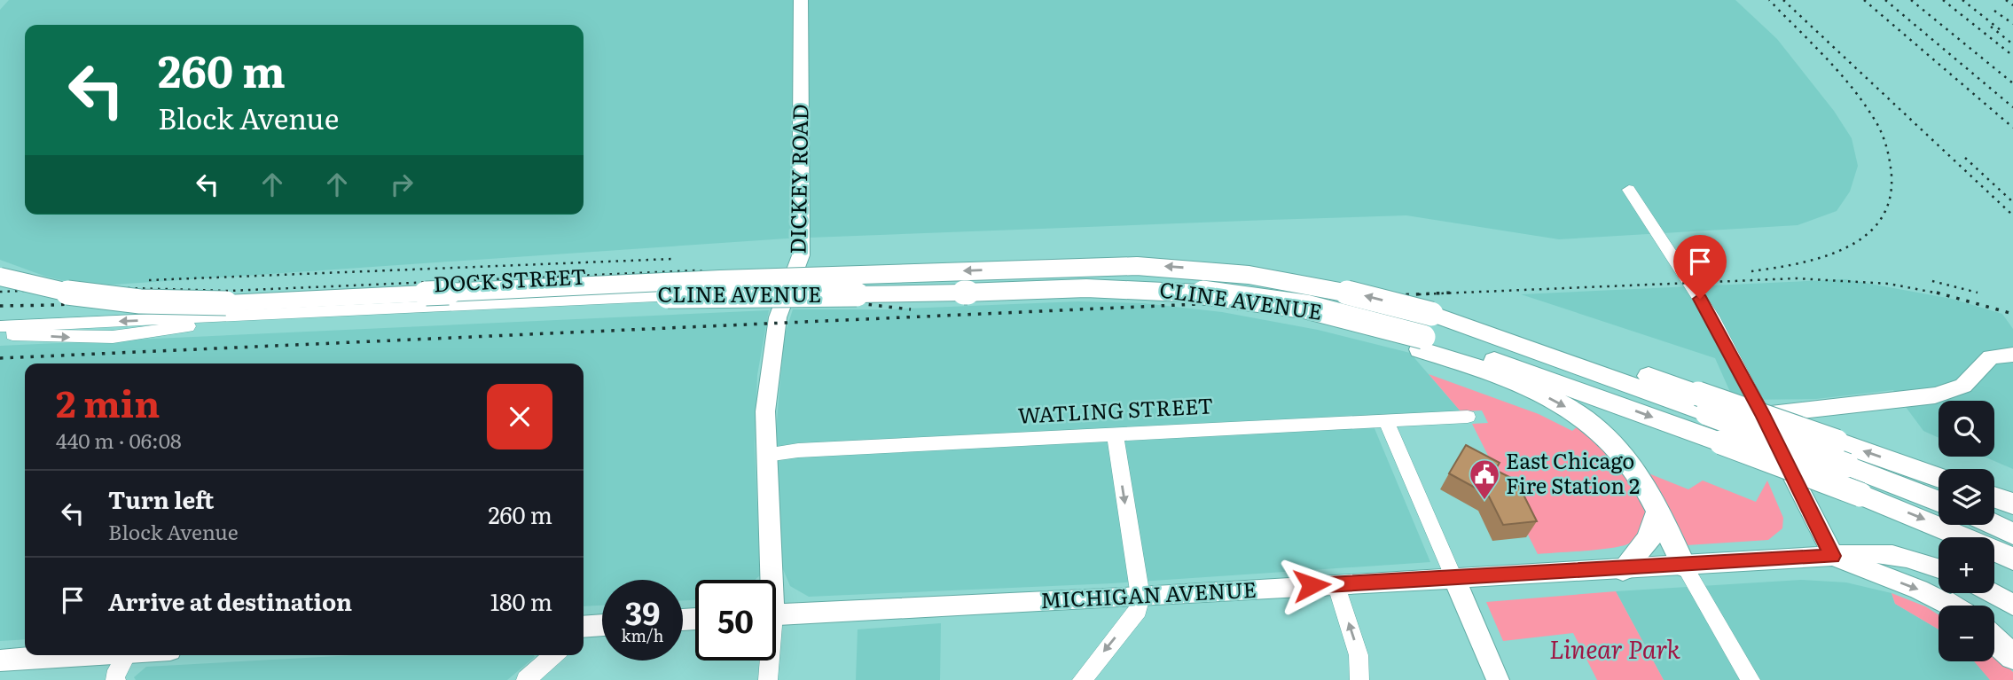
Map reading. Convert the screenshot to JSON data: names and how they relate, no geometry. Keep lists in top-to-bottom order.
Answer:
{
  "streets": {
    "highway": ["CLINE AVENUE"],
    "main road": ["DICKEY ROAD", "MICHIGAN AVENUE"],
    "street": ["DOCK STREET", "WATLING STREET"]
  },
  "crossings": [
    ["DICKEY ROAD", "DOCK STREET"],
    ["DICKEY ROAD", "WATLING STREET"],
    ["DOCK STREET", "CLINE AVENUE"]
  ],
  "parks": ["Linear Park"],
  "places": {
    "public building": ["East Chicago Fire Station 2"]
  },
  "page": {
    "turn": ["260 m", "Block Avenue"],
    "heading": ["2 min", "440 m · 06:08"],
    "map_buttons": ["+", "−"],
    "list": [
      {
        "name": "Turn left",
        "note": "Block Avenue",
        "value": "260 m"
      },
      {
        "name": "Arrive at destination",
        "value": "180 m"
      }
    ],
    "speed": "39 km/h",
    "limit": "50"
  }
}
